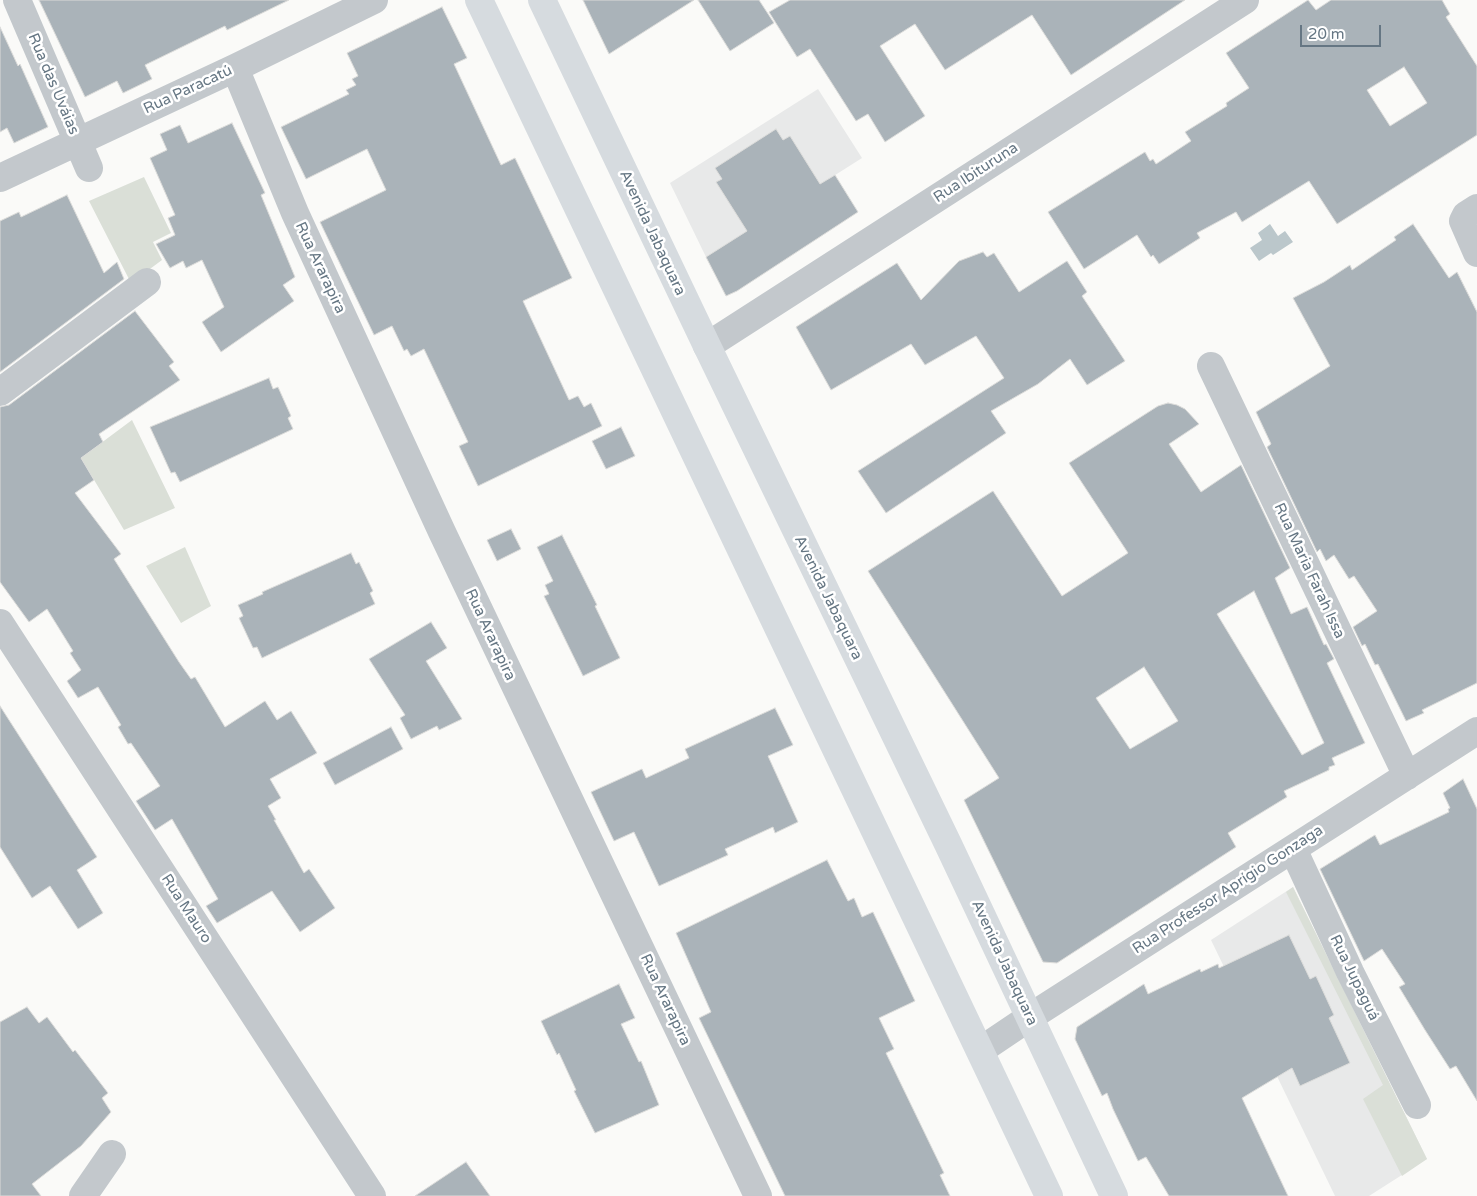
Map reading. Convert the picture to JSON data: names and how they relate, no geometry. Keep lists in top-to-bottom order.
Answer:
{
  "streets": {
    "main road": ["Avenida Jabaquara"],
    "street": [
      "Rua das Uváias",
      "Rua Paracatú",
      "Rua Ibituruna",
      "Rua Ararapira",
      "Rua Maria Farah Issa",
      "Rua Professor Aprígio Gonzaga",
      "Rua Mauro",
      "Rua Jupaguá"
    ]
  },
  "crossings": [
    ["Rua das Uváias", "Rua Paracatú"],
    ["Rua Paracatú", "Rua Ararapira"],
    ["Rua Ibituruna", "Avenida Jabaquara"],
    ["Avenida Jabaquara", "Rua Professor Aprígio Gonzaga"],
    ["Rua Maria Farah Issa", "Rua Professor Aprígio Gonzaga"],
    ["Rua Professor Aprígio Gonzaga", "Rua Jupaguá"]
  ],
  "scale_bar": "20 m"
}
